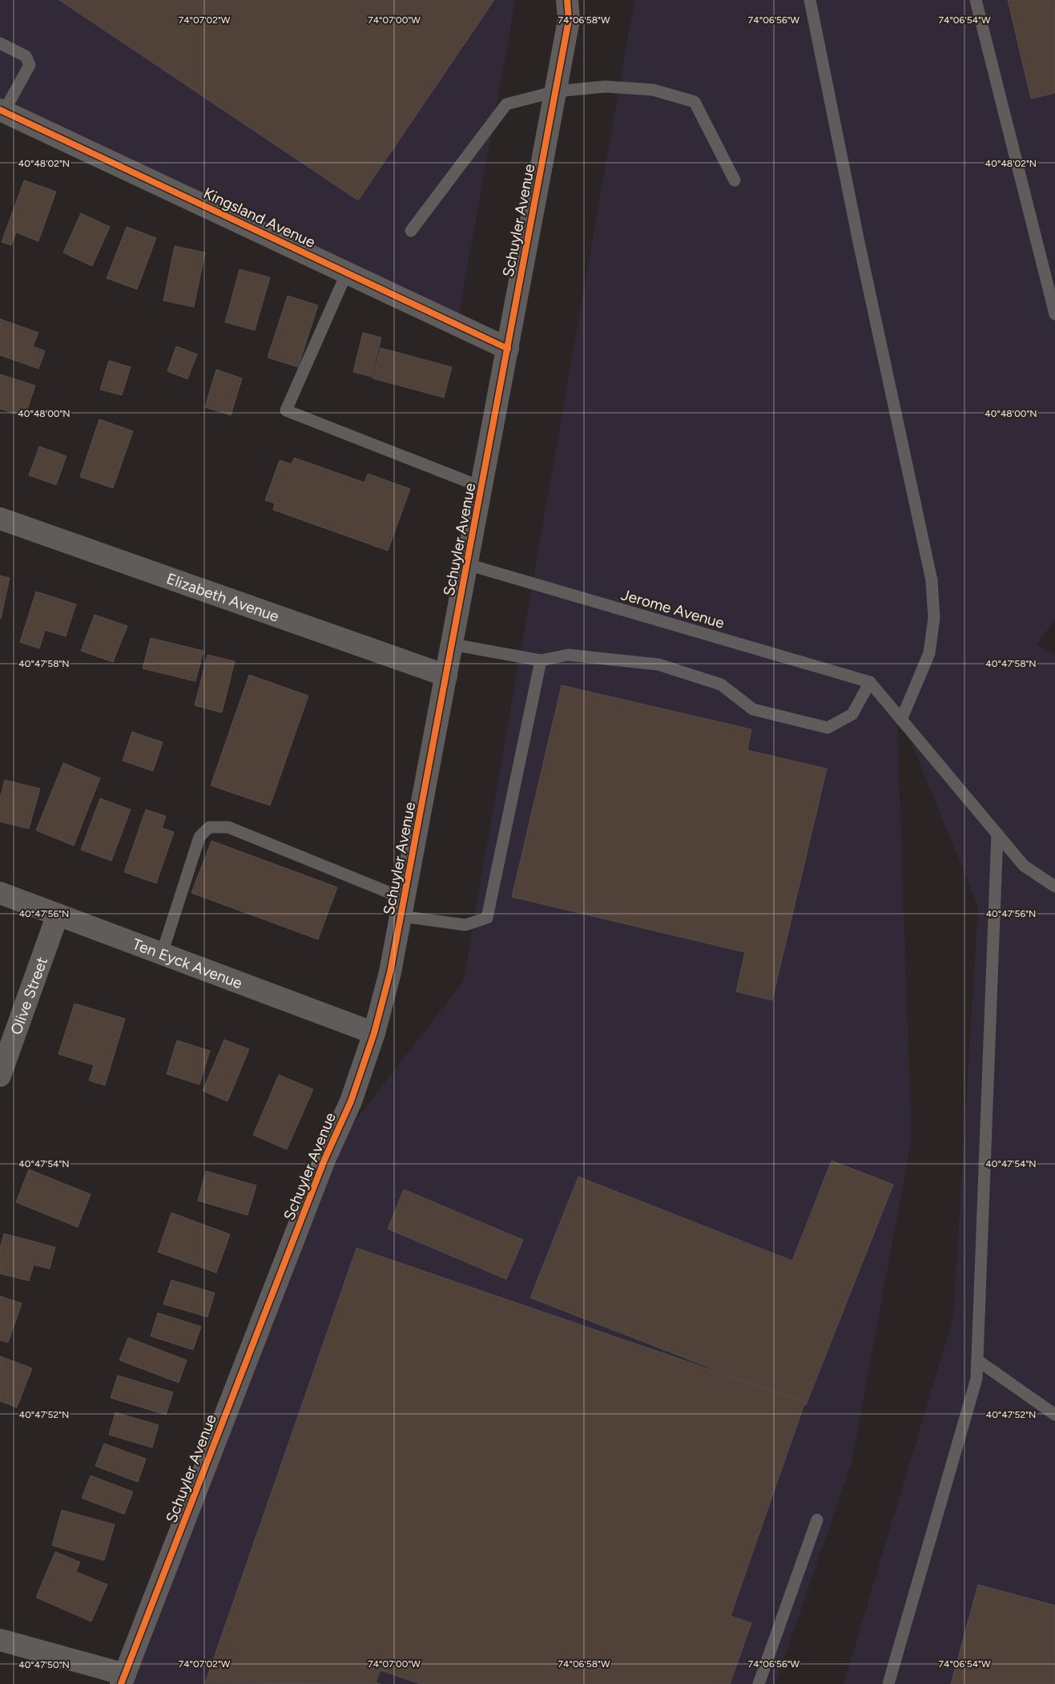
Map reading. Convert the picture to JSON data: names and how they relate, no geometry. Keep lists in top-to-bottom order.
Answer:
{
  "streets": {
    "street": [
      "Kingsland Avenue",
      "Schuyler Avenue",
      "Elizabeth Avenue",
      "Ten Eyck Avenue",
      "Olive Street"
    ],
    "lane": ["Jerome Avenue"]
  },
  "crossings": [
    ["Kingsland Avenue", "Schuyler Avenue"],
    ["Schuyler Avenue", "Elizabeth Avenue"],
    ["Schuyler Avenue", "Jerome Avenue"],
    ["Schuyler Avenue", "Ten Eyck Avenue"],
    ["Ten Eyck Avenue", "Olive Street"]
  ],
  "coordinates": [
    "74°07'02\"W",
    "74°07'00\"W",
    "74°06'58\"W",
    "74°06'56\"W",
    "74°06'54\"W",
    "40°48'02\"N",
    "40°48'00\"N",
    "40°47'58\"N",
    "40°47'56\"N",
    "40°47'54\"N",
    "40°47'52\"N",
    "40°47'50\"N"
  ]
}
